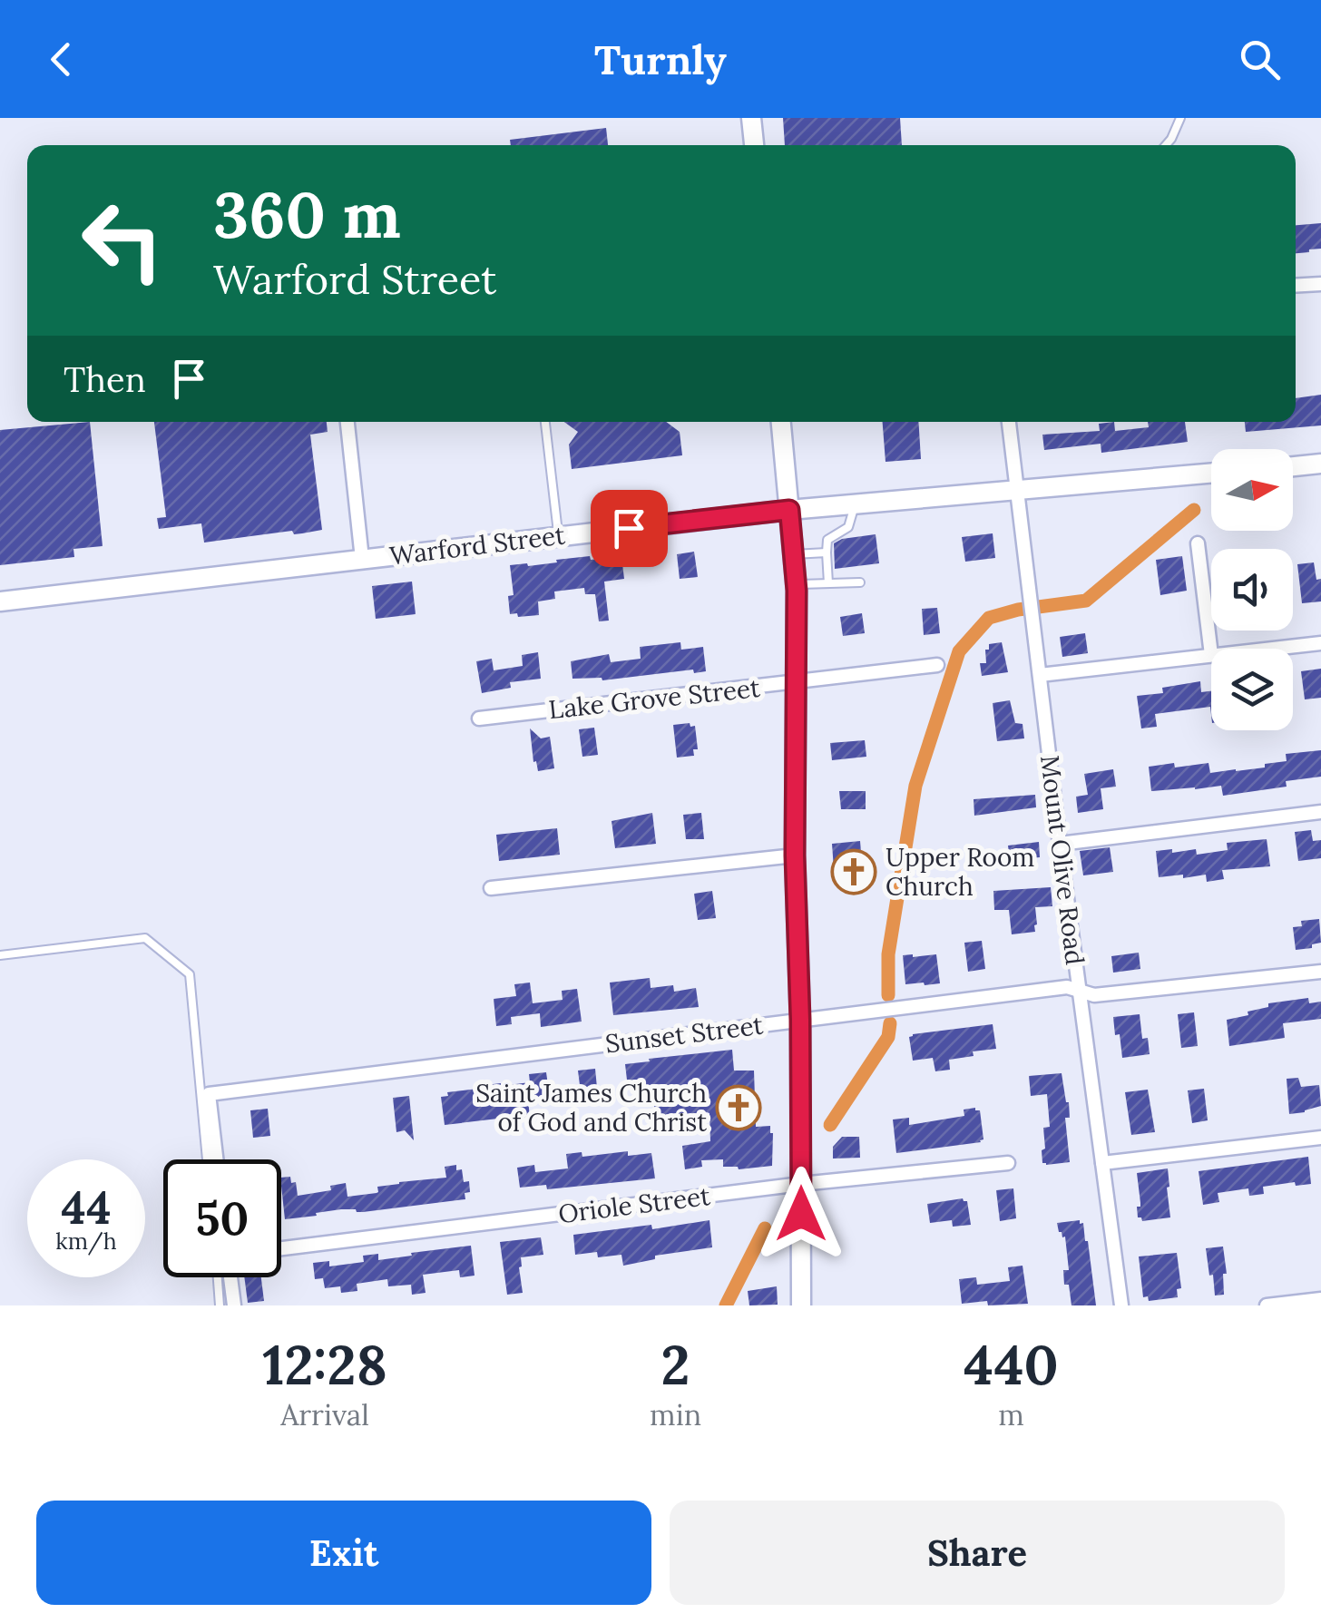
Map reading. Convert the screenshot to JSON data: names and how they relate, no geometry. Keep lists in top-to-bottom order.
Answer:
{
  "streets": {
    "main road": ["Warford Street"],
    "street": [
      "Lake Grove Street",
      "Mount Olive Road",
      "Sunset Street",
      "Oriole Street"
    ]
  },
  "crossings": [
    ["Warford Street", "Mount Olive Road"],
    ["Mount Olive Road", "Sunset Street"]
  ],
  "places": {
    "church": ["Upper Room Church", "Saint James Church of God and Christ"]
  },
  "north": "right",
  "page": {
    "header": "Turnly",
    "turn": ["360 m", "Warford Street"],
    "then": "Then",
    "speed": "44 km/h",
    "limit": "50",
    "eta": [
      "12:28",
      "Arrival",
      "2",
      "min",
      "440",
      "m"
    ],
    "buttons": ["Exit", "Share"]
  }
}
